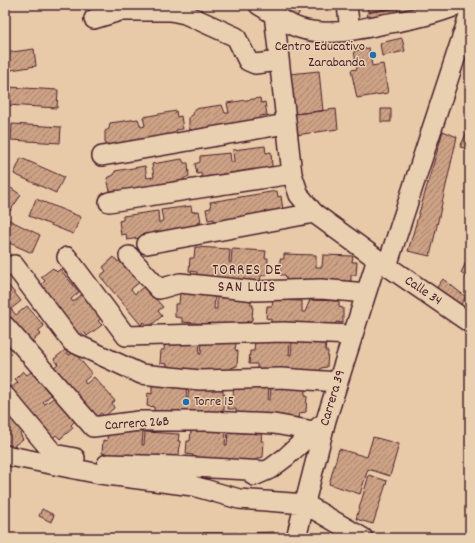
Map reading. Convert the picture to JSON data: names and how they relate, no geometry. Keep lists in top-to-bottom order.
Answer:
{
  "streets": {
    "street": ["Calle 34", "Carrera 39", "Carrera 26B"]
  },
  "crossings": [
    ["Calle 34", "Carrera 39"],
    ["Carrera 39", "Carrera 26B"]
  ],
  "districts": ["TORRES DE SAN LUIS"],
  "places": ["Centro Educativo Zarabanda", "Torre 15"]
}
